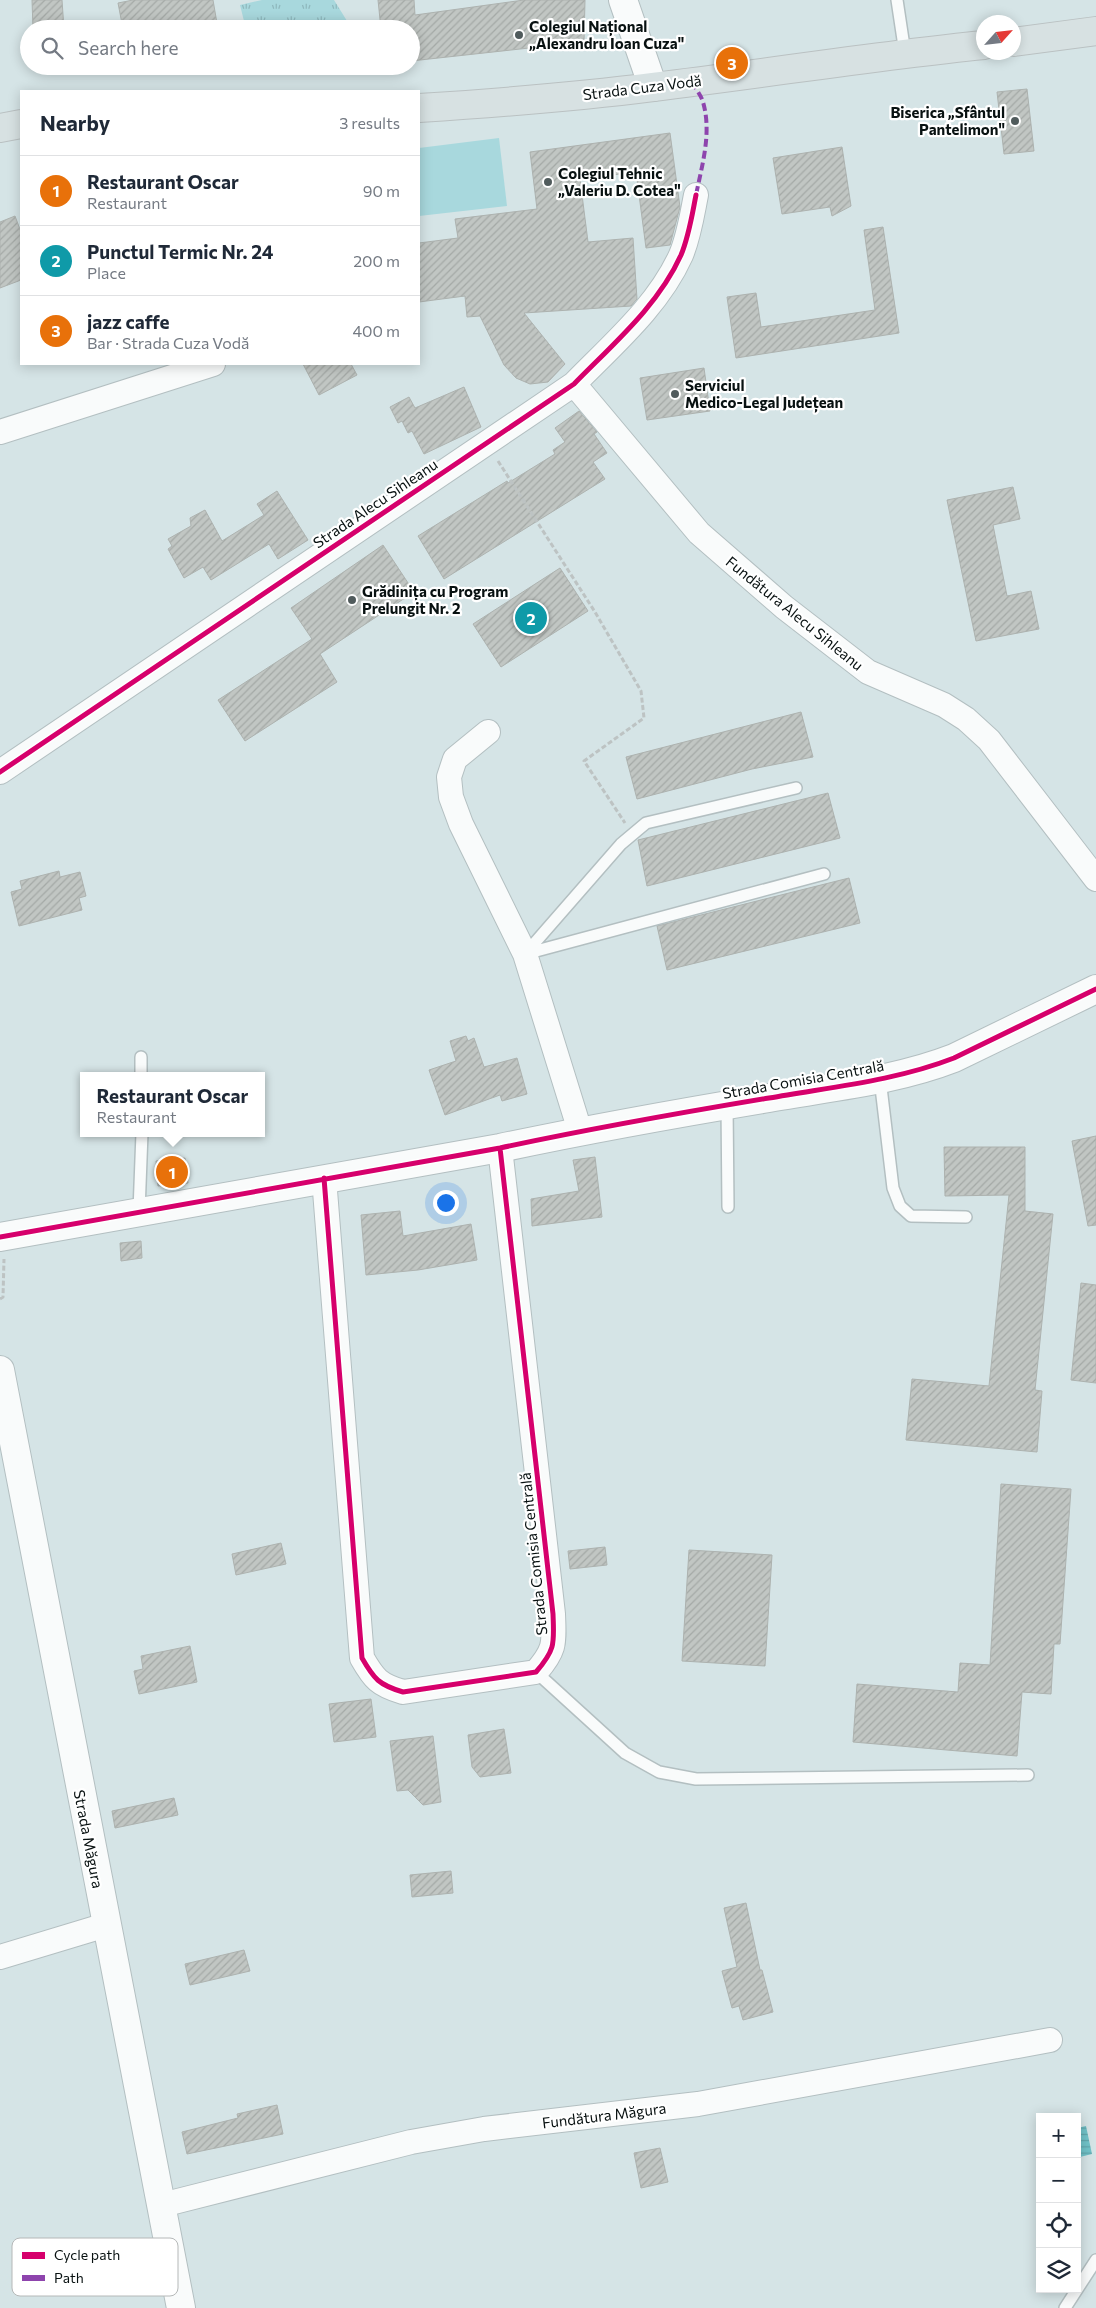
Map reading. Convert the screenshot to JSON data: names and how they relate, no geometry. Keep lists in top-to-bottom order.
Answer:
{
  "streets": {
    "main road": ["Strada Cuza Vodă"],
    "street": [
      "Strada Alecu Sihleanu",
      "Fundătura Alecu Sihleanu",
      "Strada Comisia Centrală",
      "Strada Măgura",
      "Fundătura Măgura"
    ]
  },
  "crossings": [
    ["Strada Alecu Sihleanu", "Fundătura Alecu Sihleanu"],
    ["Strada Măgura", "Fundătura Măgura"]
  ],
  "places": [
    "Colegiul Național „Alexandru Ioan Cuza\"",
    "Biserica „Sfântul Pantelimon\"",
    "Colegiul Tehnic „Valeriu D. Cotea\"",
    "Serviciul Medico-Legal Județean",
    "Grădinița cu Program Prelungit Nr. 2"
  ],
  "legend": ["Cycle path", "Path"],
  "north": "top right",
  "page": {
    "search": "Search here",
    "pins": ["3", "2", "1"],
    "heading": ["Nearby", "3 results"],
    "list": [
      {
        "mark": "1",
        "name": "Restaurant Oscar",
        "note": "Restaurant",
        "value": "90 m"
      },
      {
        "mark": "2",
        "name": "Punctul Termic Nr. 24",
        "note": "Place",
        "value": "200 m"
      },
      {
        "mark": "3",
        "name": "jazz caffe",
        "note": "Bar · Strada Cuza Vodă",
        "value": "400 m"
      }
    ],
    "popup": ["Restaurant Oscar", "Restaurant"],
    "map_buttons": ["+", "−"]
  }
}
